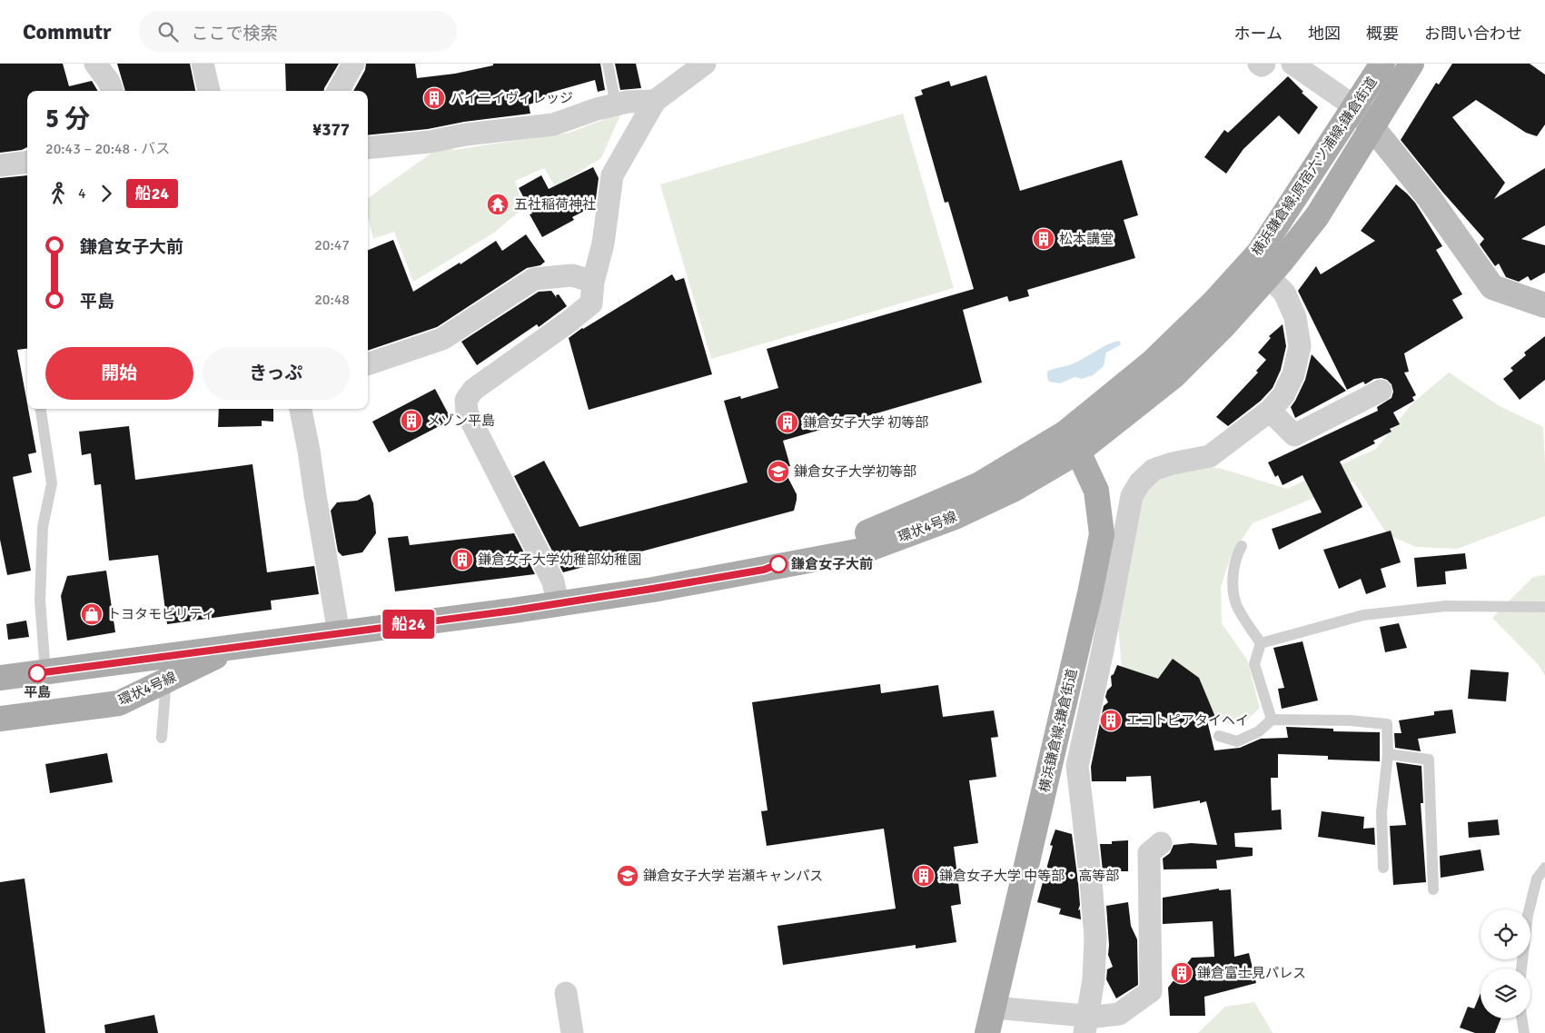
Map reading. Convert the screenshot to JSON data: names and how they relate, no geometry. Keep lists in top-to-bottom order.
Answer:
{
  "streets": {
    "main road": ["横浜鎌倉線;原宿六ツ浦線;鎌倉街道", "環状4号線", "横浜鎌倉線;鎌倉街道"]
  },
  "crossings": [
    ["横浜鎌倉線;原宿六ツ浦線;鎌倉街道", "環状4号線"],
    ["横浜鎌倉線;原宿六ツ浦線;鎌倉街道", "横浜鎌倉線;鎌倉街道"],
    ["環状4号線", "横浜鎌倉線;鎌倉街道"]
  ],
  "places": {
    "building": [
      "パイニイヴィレッジ",
      "松本講堂",
      "メゾン平島",
      "鎌倉女子大学 初等部",
      "鎌倉女子大学幼稚部幼稚園",
      "エコトピアタイヘイ",
      "鎌倉女子大学 中等部・高等部",
      "鎌倉富士見パレス"
    ],
    "temple": ["五社稲荷神社"],
    "school or university": ["鎌倉女子大学初等部", "鎌倉女子大学 岩瀬キャンパス"],
    "other": ["鎌倉女子大前", "平島"],
    "shop": ["トヨタモビリティ"]
  },
  "lines": ["bus line 船24"],
  "page": {
    "header": "Commutr",
    "search": "ここで検索",
    "nav": [
      "ホーム",
      "地図",
      "概要",
      "お問い合わせ"
    ],
    "on_map": "船24",
    "heading": ["5 分", "20:43 – 20:48 · バス", "¥377"],
    "legs": ["4", "船24"],
    "list": [
      {
        "name": "鎌倉女子大前",
        "value": "20:47"
      },
      {
        "name": "平島",
        "value": "20:48"
      }
    ],
    "buttons": ["開始", "きっぷ"]
  }
}
